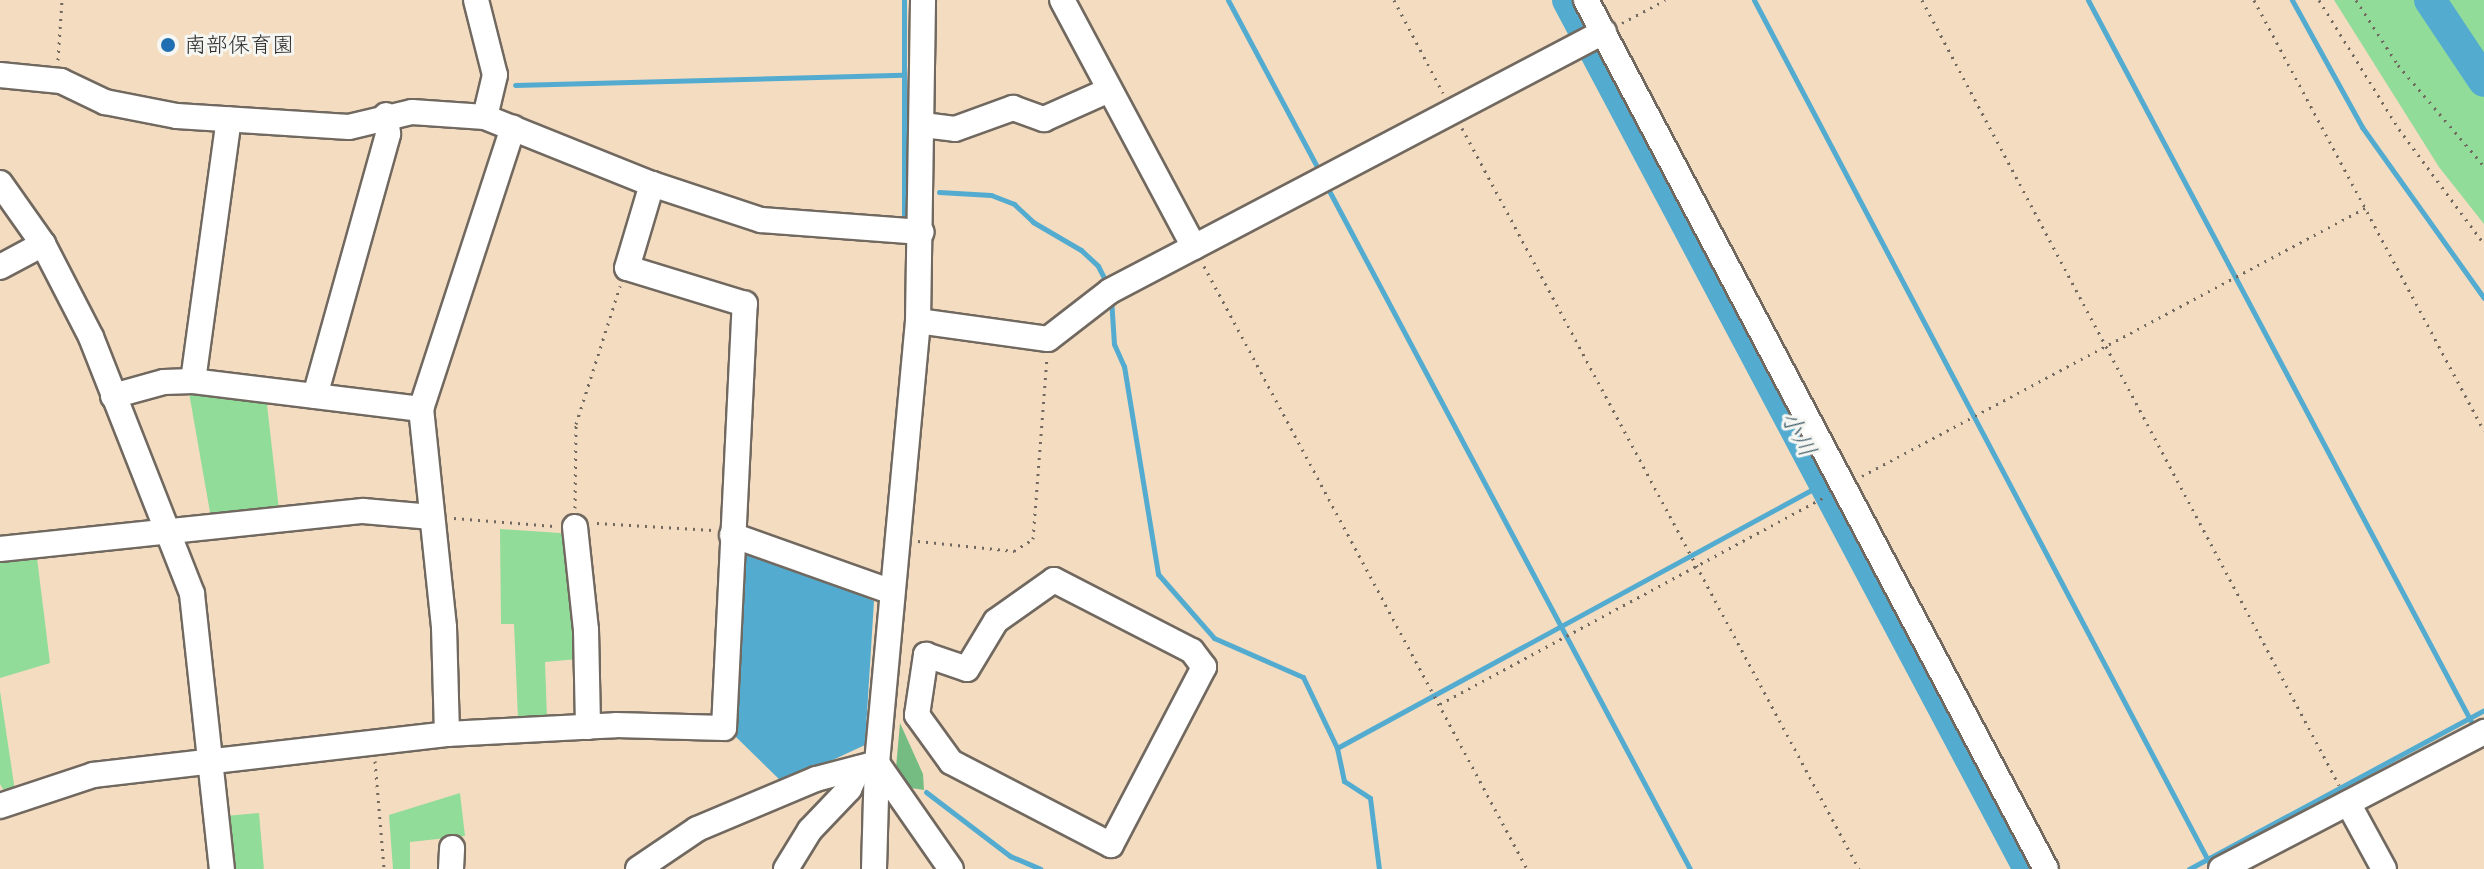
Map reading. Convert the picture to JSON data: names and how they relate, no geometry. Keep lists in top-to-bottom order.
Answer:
{
  "water": ["小川"],
  "places": ["南部保育園"]
}
